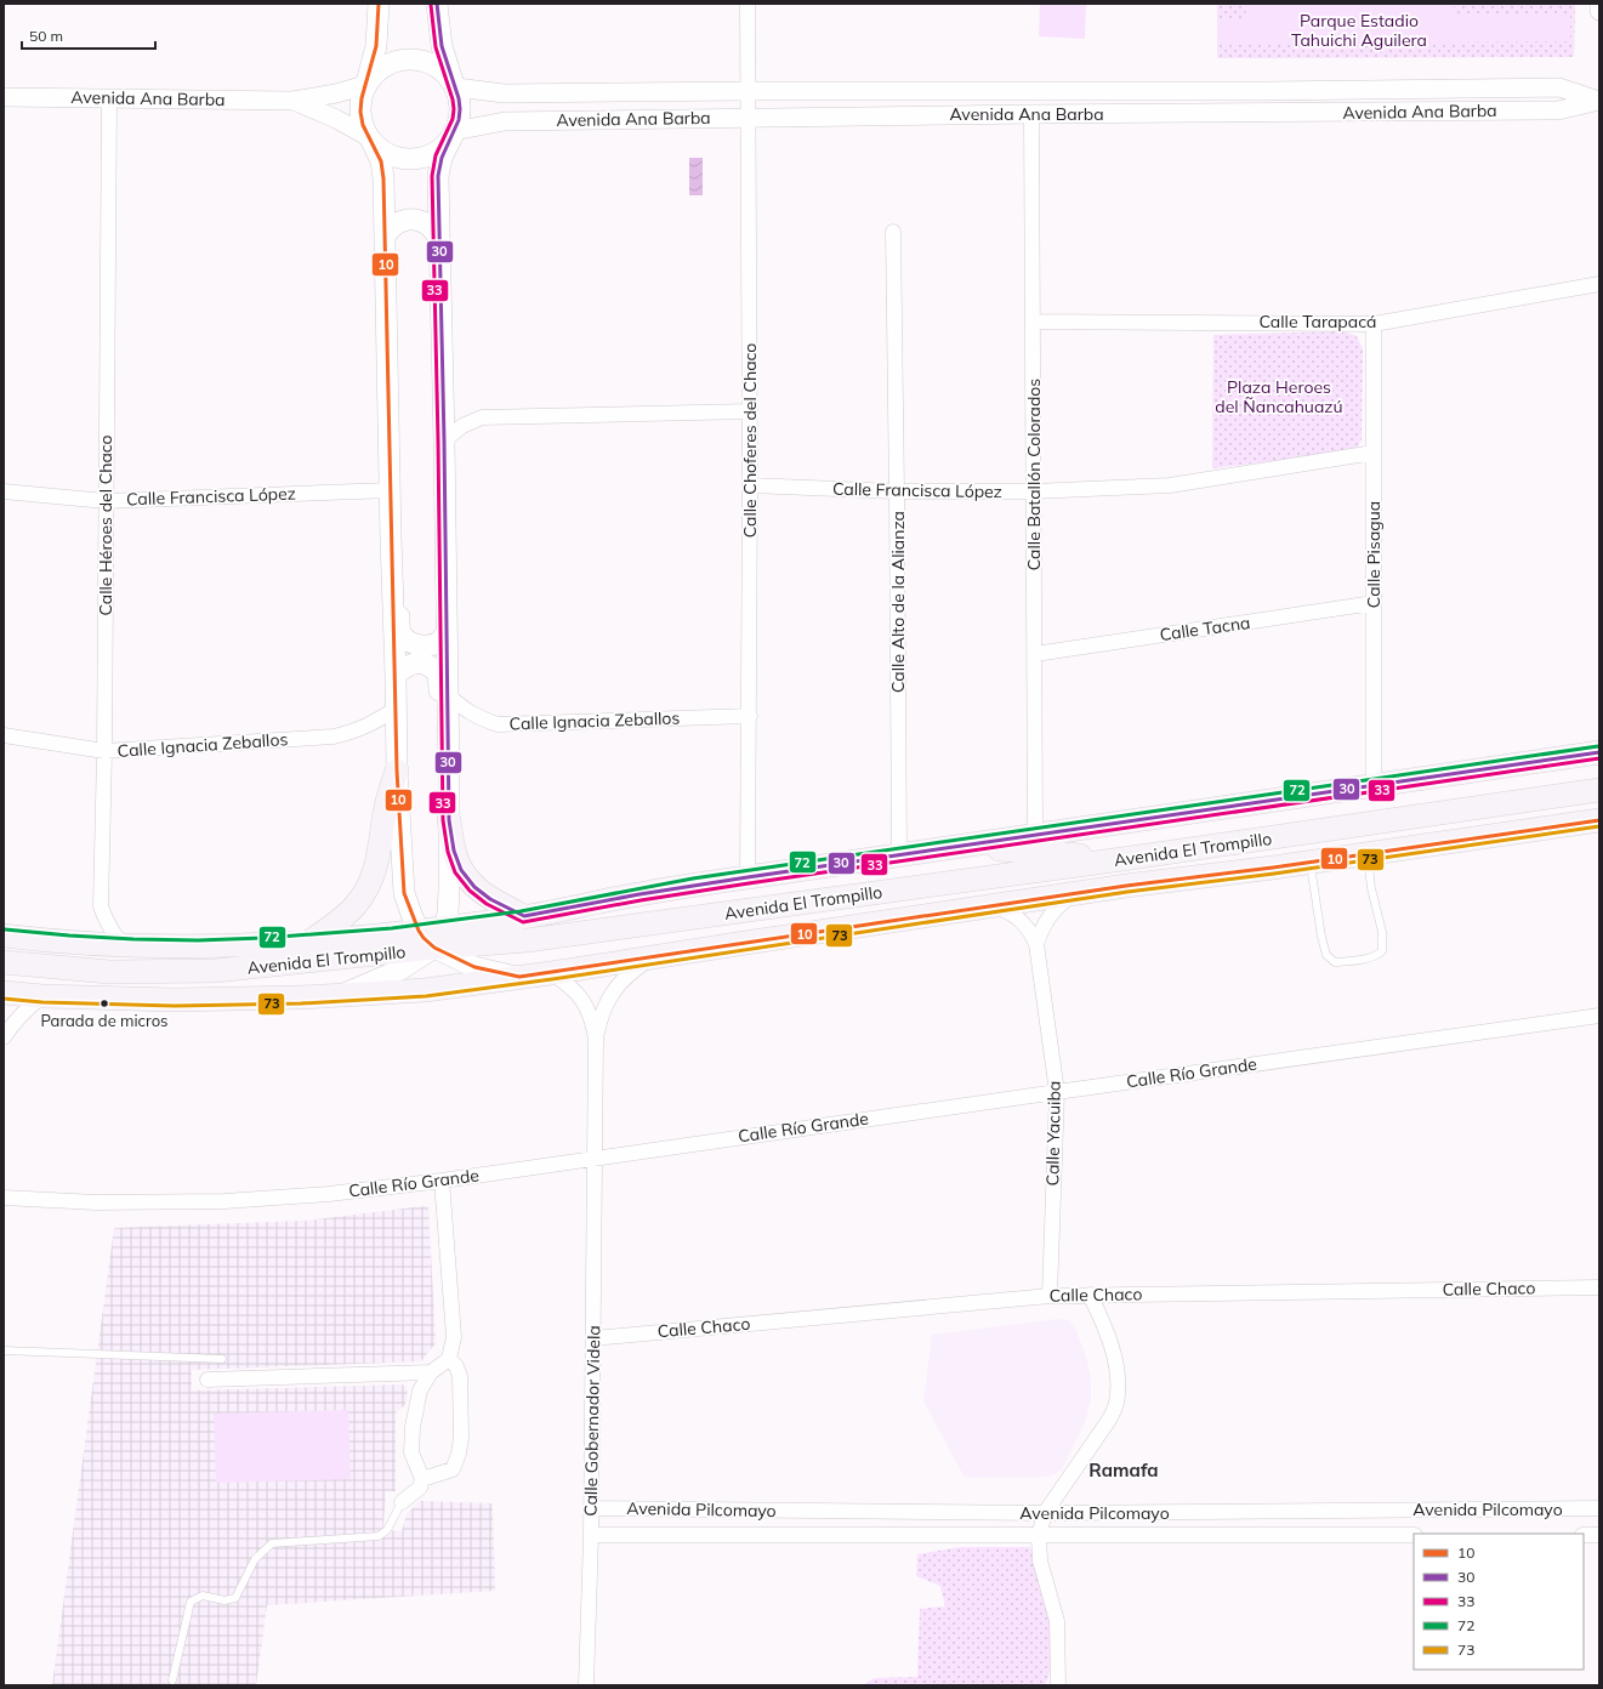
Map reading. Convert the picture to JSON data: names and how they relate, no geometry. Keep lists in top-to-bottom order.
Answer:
{
  "streets": {
    "main road": ["Avenida El Trompillo"],
    "street": [
      "Avenida Ana Barba",
      "Calle Tarapacá",
      "Calle Choferes del Chaco",
      "Calle Batallón Colorados",
      "Calle Francisca López",
      "Calle Héroes del Chaco",
      "Calle Pisagua",
      "Calle Alto de la Alianza",
      "Calle Tacna",
      "Calle Ignacia Zeballos",
      "Calle Río Grande",
      "Calle Yacuiba",
      "Calle Chaco",
      "Calle Gobernador Videla",
      "Avenida Pilcomayo"
    ]
  },
  "crossings": [
    ["Avenida Ana Barba", "Calle Choferes del Chaco"],
    ["Avenida Ana Barba", "Calle Batallón Colorados"],
    ["Avenida Ana Barba", "Calle Héroes del Chaco"],
    ["Calle Tarapacá", "Calle Batallón Colorados"],
    ["Calle Tarapacá", "Calle Pisagua"],
    ["Calle Choferes del Chaco", "Calle Francisca López"],
    ["Calle Choferes del Chaco", "Calle Ignacia Zeballos"],
    ["Calle Choferes del Chaco", "Avenida El Trompillo"],
    ["Calle Batallón Colorados", "Calle Francisca López"],
    ["Calle Batallón Colorados", "Calle Tacna"],
    ["Calle Batallón Colorados", "Avenida El Trompillo"],
    ["Calle Francisca López", "Calle Héroes del Chaco"],
    ["Calle Francisca López", "Calle Pisagua"],
    ["Calle Francisca López", "Calle Alto de la Alianza"],
    ["Calle Héroes del Chaco", "Calle Ignacia Zeballos"],
    ["Calle Héroes del Chaco", "Avenida El Trompillo"],
    ["Calle Pisagua", "Calle Tacna"],
    ["Calle Pisagua", "Avenida El Trompillo"],
    ["Calle Alto de la Alianza", "Avenida El Trompillo"],
    ["Avenida El Trompillo", "Calle Yacuiba"],
    ["Calle Río Grande", "Calle Yacuiba"],
    ["Calle Río Grande", "Calle Gobernador Videla"],
    ["Calle Yacuiba", "Calle Chaco"],
    ["Calle Chaco", "Calle Gobernador Videla"],
    ["Calle Gobernador Videla", "Avenida Pilcomayo"]
  ],
  "districts": ["Ramafa"],
  "parks": ["Parque Estadio Tahuichi Aguilera", "Plaza Heroes del Ñancahuazú"],
  "places": ["Parada de micros"],
  "lines": [
    "transit line 10",
    "transit line 30",
    "transit line 33",
    "transit line 72",
    "transit line 73"
  ],
  "legend": [
    "10",
    "30",
    "33",
    "72",
    "73"
  ],
  "scale_bar": "50 m"
}
